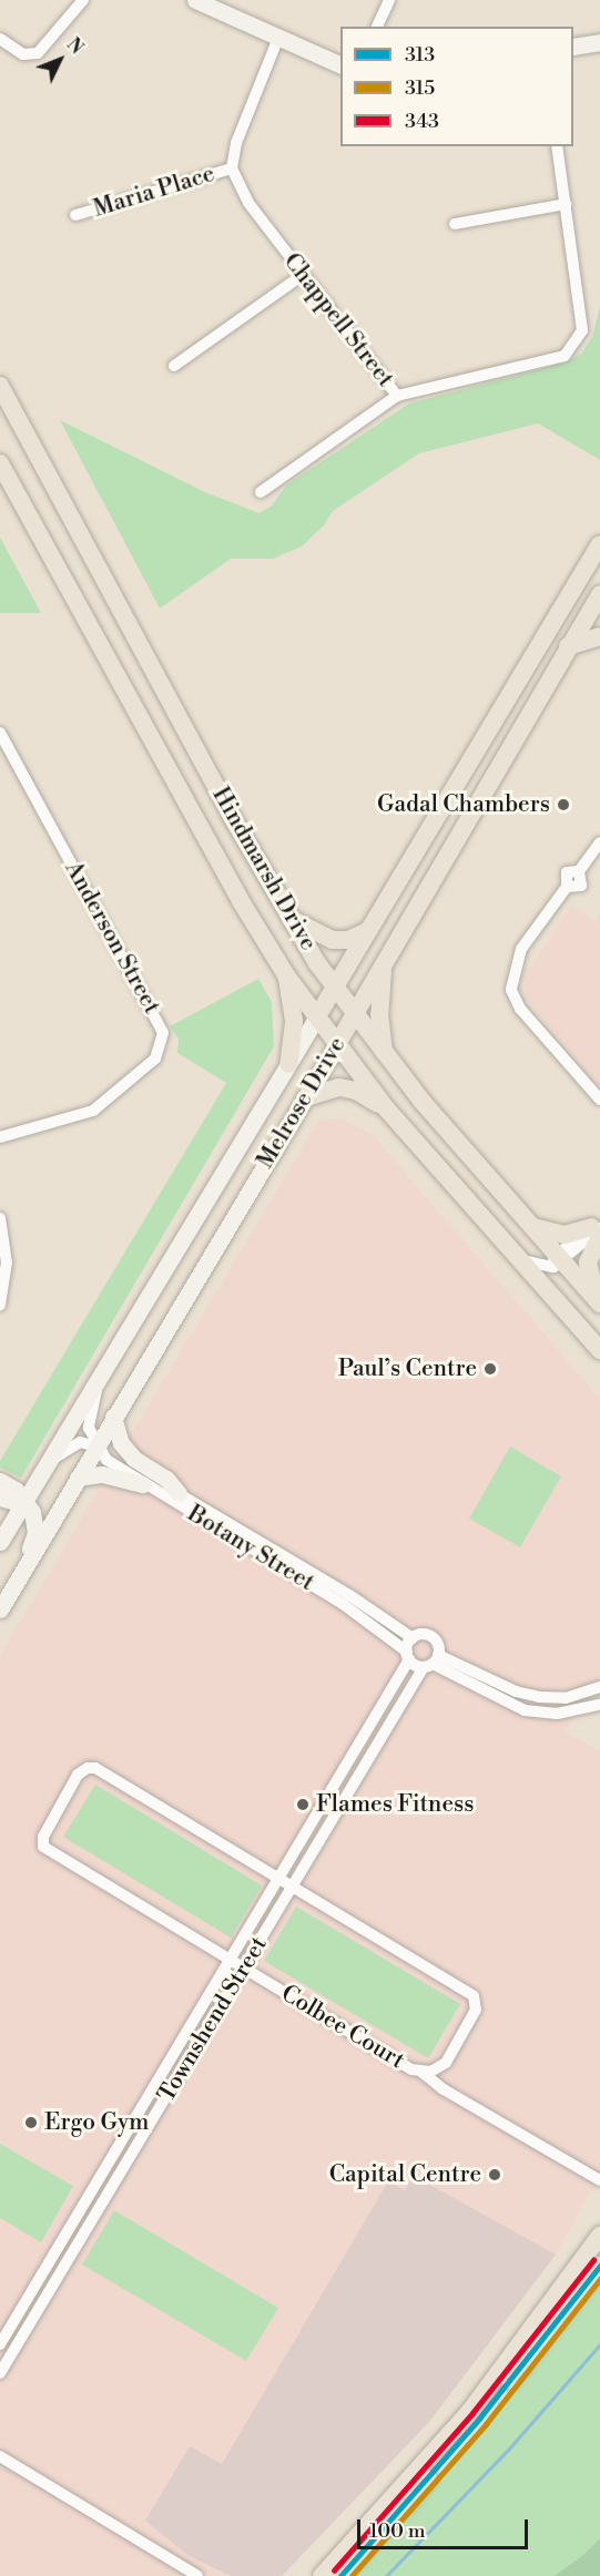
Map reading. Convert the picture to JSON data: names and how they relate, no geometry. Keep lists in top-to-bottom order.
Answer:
{
  "streets": {
    "main road": ["Hindmarsh Drive", "Melrose Drive"],
    "street": [
      "Maria Place",
      "Chappell Street",
      "Anderson Street",
      "Botany Street",
      "Townshend Street",
      "Colbee Court"
    ]
  },
  "crossings": [
    ["Maria Place", "Chappell Street"],
    ["Hindmarsh Drive", "Melrose Drive"],
    ["Melrose Drive", "Botany Street"],
    ["Botany Street", "Townshend Street"],
    ["Townshend Street", "Colbee Court"]
  ],
  "places": [
    "Gadal Chambers",
    "Paul’s Centre",
    "Flames Fitness",
    "Ergo Gym",
    "Capital Centre"
  ],
  "lines": ["transit line 343", "transit line 313", "transit line 315"],
  "legend": ["313", "315", "343"],
  "scale_bar": "100 m",
  "north": "top right"
}
